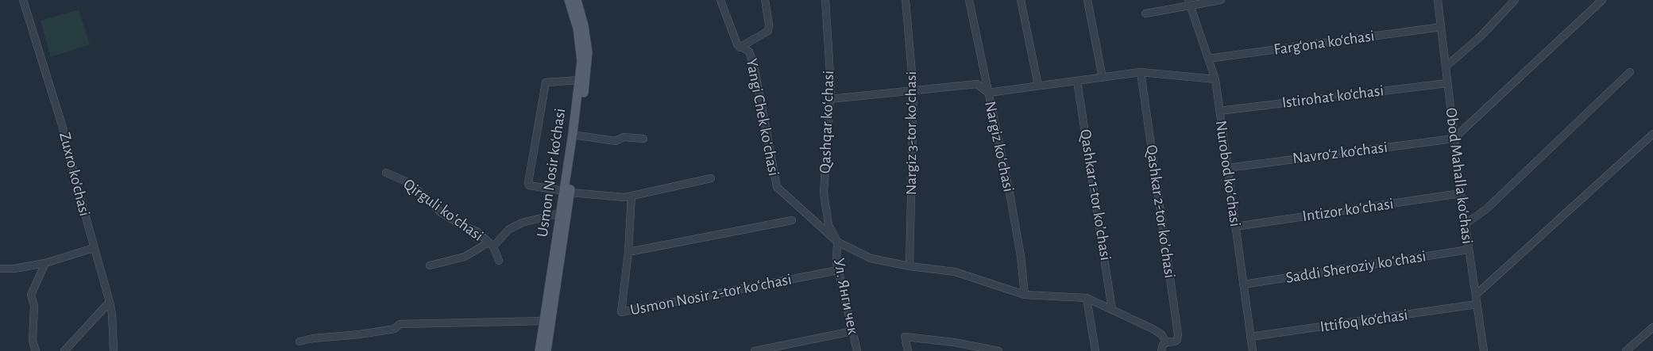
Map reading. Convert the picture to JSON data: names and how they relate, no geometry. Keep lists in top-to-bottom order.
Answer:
{
  "streets": {
    "main road": ["Usmon Nosir ko‘chasi"],
    "street": [
      "Farg‘ona ko‘chasi",
      "Istirohat ko‘chasi",
      "Yangi Chek koʻchasi",
      "Qashqar koʻchasi",
      "Nargiz 3-tor koʻchasi",
      "Nargiz koʻchasi",
      "Navro‘z ko‘chasi",
      "Nurobod koʻchasi",
      "Zuxro ko'chasi",
      "Obod Mahalla ko‘chasi",
      "Qashkar 1-tor koʼchasi",
      "Qirguli koʻchasi",
      "Intizor koʻchasi",
      "Qashkar 2-tor koʼchasi",
      "Saddi Sheroziy koʻchasi",
      "Usmon Nosir 2-tor koʻchasi",
      "Ул. Янги чек",
      "Ittifoq ko‘chasi"
    ]
  },
  "crossings": [
    ["Farg‘ona ko‘chasi", "Nurobod koʻchasi"],
    ["Farg‘ona ko‘chasi", "Obod Mahalla ko‘chasi"],
    ["Istirohat ko‘chasi", "Nurobod koʻchasi"],
    ["Istirohat ko‘chasi", "Obod Mahalla ko‘chasi"],
    ["Yangi Chek koʻchasi", "Qashqar koʻchasi"],
    ["Yangi Chek koʻchasi", "Nargiz 3-tor koʻchasi"],
    ["Yangi Chek koʻchasi", "Nargiz koʻchasi"],
    ["Yangi Chek koʻchasi", "Ул. Янги чек"],
    ["Qashqar koʻchasi", "Ул. Янги чек"],
    ["Navro‘z ko‘chasi", "Nurobod koʻchasi"],
    ["Navro‘z ko‘chasi", "Obod Mahalla ko‘chasi"],
    ["Usmon Nosir ko‘chasi", "Qirguli koʻchasi"],
    ["Nurobod koʻchasi", "Intizor koʻchasi"],
    ["Nurobod koʻchasi", "Saddi Sheroziy koʻchasi"],
    ["Nurobod koʻchasi", "Ittifoq ko‘chasi"],
    ["Obod Mahalla ko‘chasi", "Intizor koʻchasi"],
    ["Obod Mahalla ko‘chasi", "Saddi Sheroziy koʻchasi"],
    ["Obod Mahalla ko‘chasi", "Ittifoq ko‘chasi"],
    ["Usmon Nosir 2-tor koʻchasi", "Ул. Янги чек"]
  ]
}
